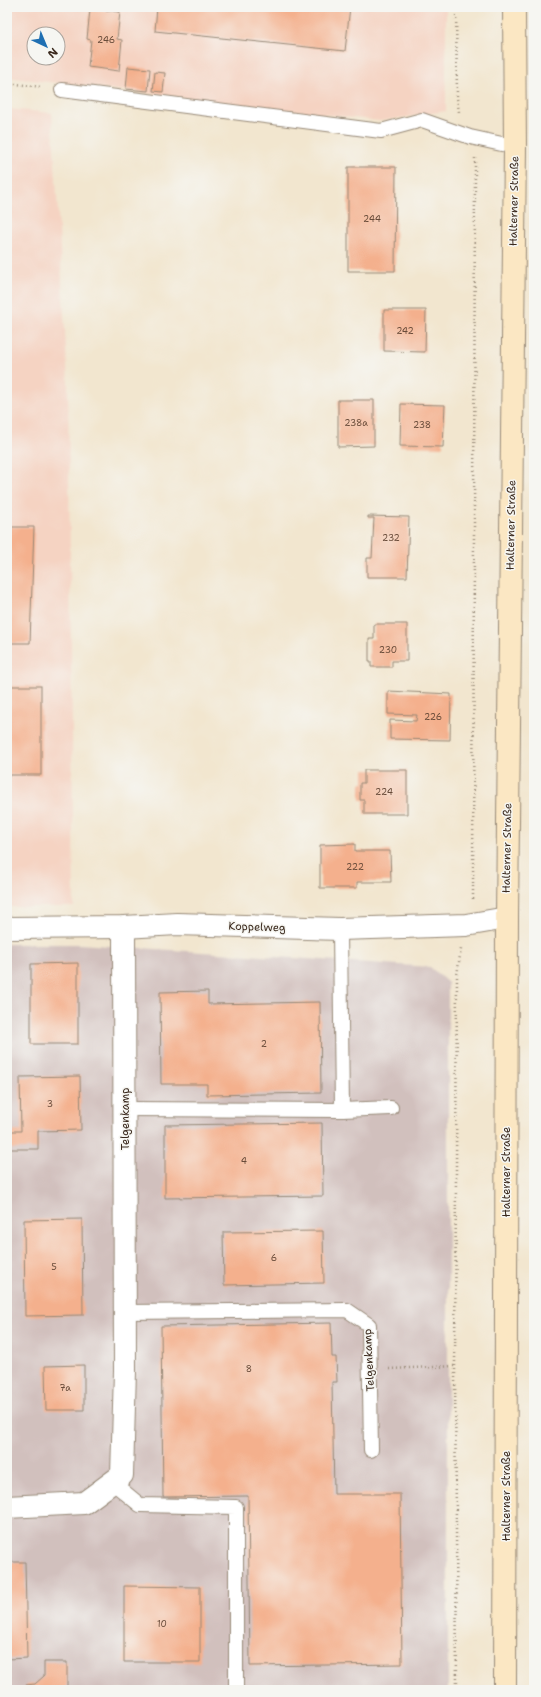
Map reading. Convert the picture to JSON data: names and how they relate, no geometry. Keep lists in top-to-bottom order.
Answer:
{
  "streets": {
    "main road": ["Halterner Straße"],
    "street": ["Koppelweg", "Telgenkamp"]
  },
  "crossings": [
    ["Halterner Straße", "Koppelweg"],
    ["Koppelweg", "Telgenkamp"]
  ],
  "house_numbers": [
    "246",
    "244",
    "242",
    "238a",
    "238",
    "232",
    "230",
    "226",
    "224",
    "222",
    "2",
    "3",
    "4",
    "6",
    "5",
    "8",
    "7a",
    "10"
  ],
  "north": "bottom right"
}
